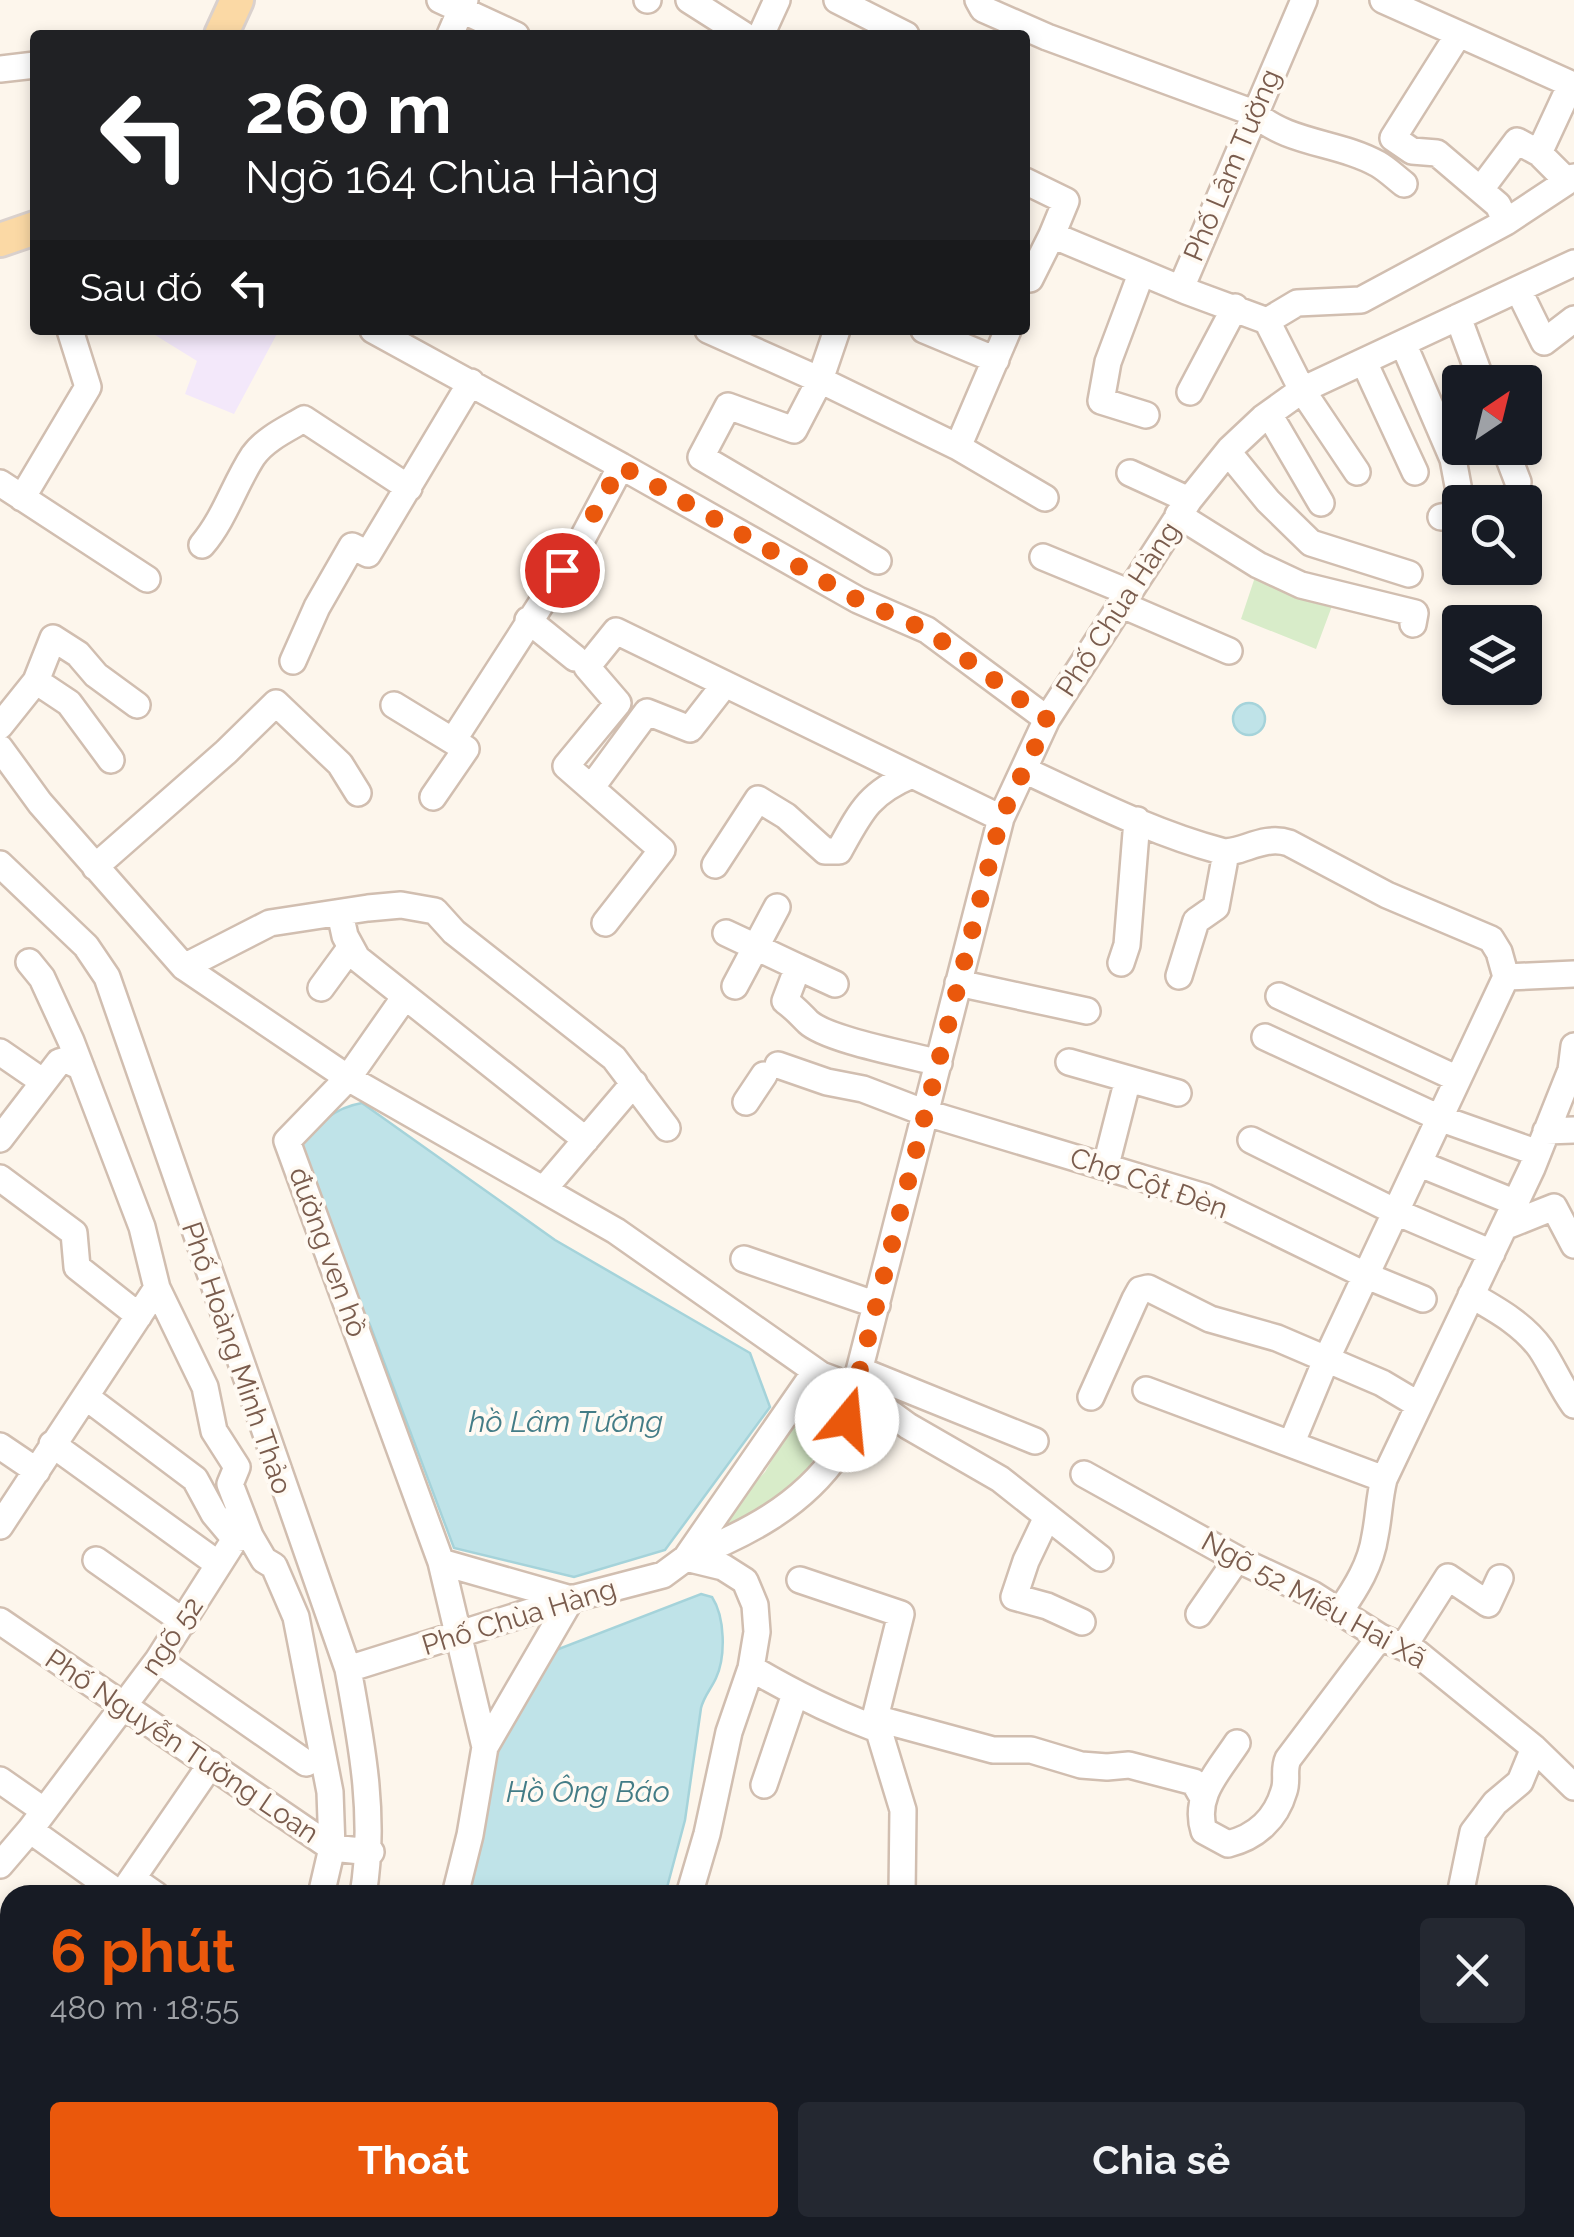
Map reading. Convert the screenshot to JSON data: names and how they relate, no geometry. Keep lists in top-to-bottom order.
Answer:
{
  "streets": {
    "street": [
      "Phố Lâm Tường",
      "Phố Chùa Hàng",
      "Chợ Cột Đèn",
      "đường ven hồ",
      "Phố Hoàng Minh Thảo",
      "Ngõ 52 Miếu Hai Xã",
      "ngõ 52",
      "Phố Nguyễn Tường Loan"
    ]
  },
  "crossings": [
    ["Phố Chùa Hàng", "Chợ Cột Đèn"],
    ["Phố Chùa Hàng", "Phố Hoàng Minh Thảo"],
    ["Phố Hoàng Minh Thảo", "Phố Nguyễn Tường Loan"],
    ["ngõ 52", "Phố Nguyễn Tường Loan"]
  ],
  "water": ["hồ Lâm Tường", "Hồ Ông Báo"],
  "north": "top right",
  "page": {
    "turn": ["260 m", "Ngõ 164 Chùa Hàng"],
    "then": "Sau đó",
    "heading": ["6 phút", "480 m · 18:55"],
    "buttons": ["Thoát", "Chia sẻ"]
  }
}
